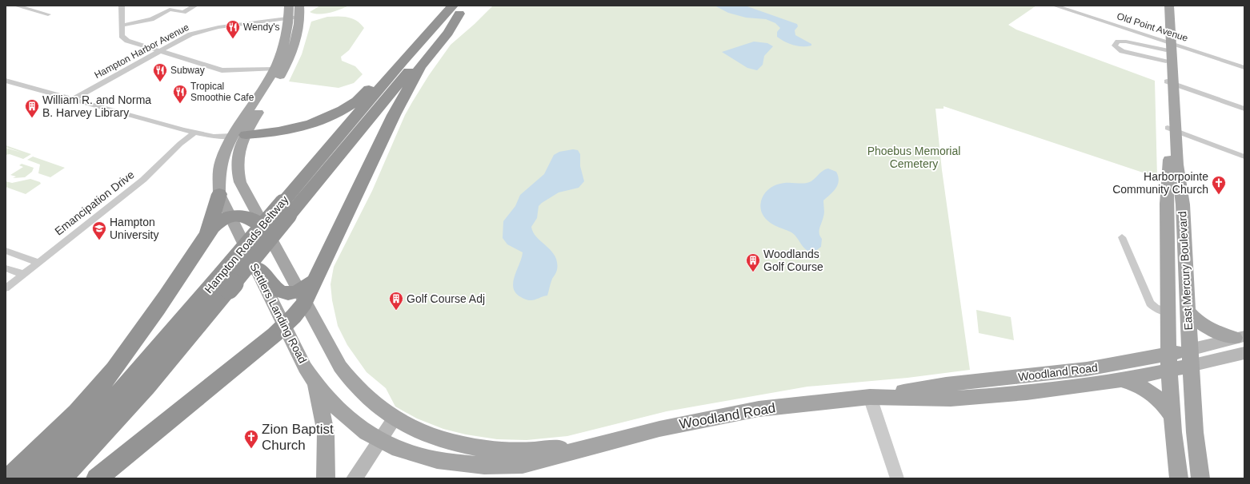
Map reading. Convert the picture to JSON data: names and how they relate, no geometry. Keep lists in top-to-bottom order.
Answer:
{
  "streets": {
    "highway": ["Hampton Roads Beltway"],
    "main road": ["East Mercury Boulevard", "Settlers Landing Road", "Woodland Road"],
    "street": ["Old Point Avenue", "Hampton Harbor Avenue", "Emancipation Drive"]
  },
  "crossings": [
    ["Old Point Avenue", "East Mercury Boulevard"],
    ["Hampton Harbor Avenue", "Settlers Landing Road"],
    ["East Mercury Boulevard", "Woodland Road"],
    ["Settlers Landing Road", "Woodland Road"]
  ],
  "parks": ["Phoebus Memorial Cemetery"],
  "places": {
    "restaurant": ["Wendy's", "Subway", "Tropical Smoothie Cafe"],
    "building": ["William R. and Norma B. Harvey Library", "Woodlands Golf Course", "Golf Course Adj"],
    "church": ["Harborpointe Community Church", "Zion Baptist Church"],
    "school or university": ["Hampton University"]
  }
}
